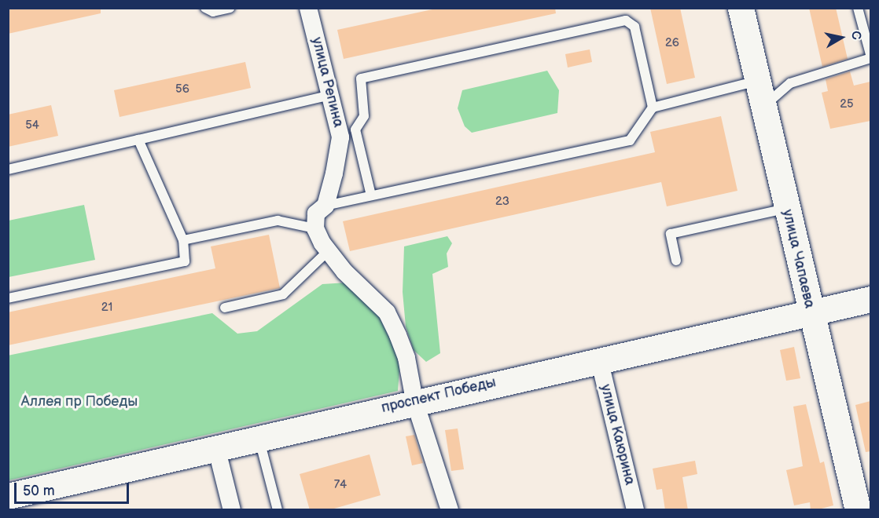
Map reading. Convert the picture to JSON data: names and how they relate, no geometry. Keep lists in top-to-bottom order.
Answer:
{
  "streets": {
    "street": [
      "улица Репина",
      "улица Чапаева",
      "проспект Победы",
      "улица Каюрина"
    ]
  },
  "crossings": [
    ["улица Чапаева", "проспект Победы"],
    ["проспект Победы", "улица Каюрина"]
  ],
  "parks": ["Аллея пр Победы"],
  "house_numbers": [
    "26",
    "56",
    "25",
    "54",
    "23",
    "21",
    "74"
  ],
  "scale_bar": "50 m",
  "north": "right"
}
